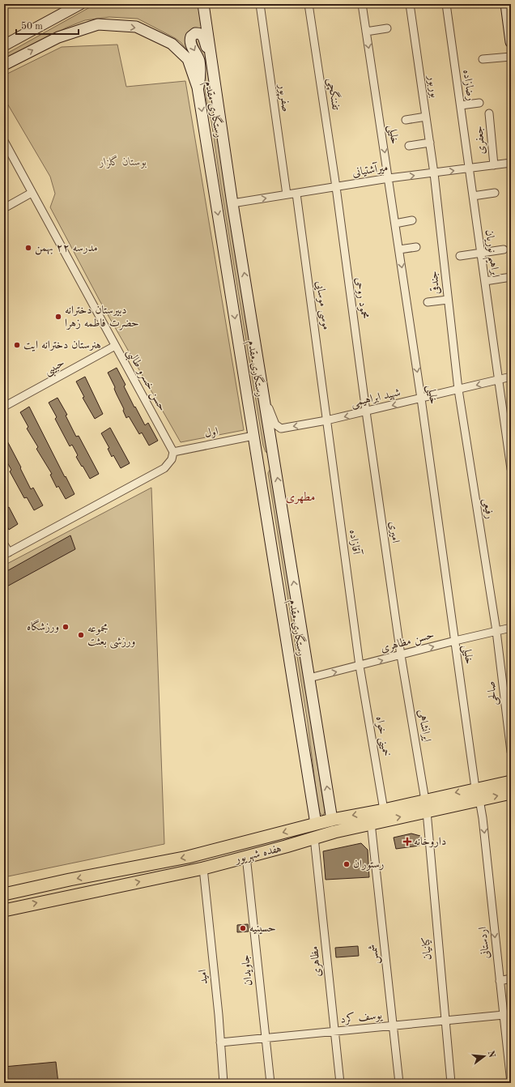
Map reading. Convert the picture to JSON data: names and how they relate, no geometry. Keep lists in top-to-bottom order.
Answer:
{
  "streets": {
    "main road": ["رستگاری مقدم", "هفده شهریور"],
    "street": [
      "رضازاده",
      "بوربور",
      "تفننگچی",
      "صفرپور",
      "خلیلی",
      "جعفری",
      "میرآشتیانی",
      "ابراهیم نوریان",
      "جندقی",
      "محمود روحی",
      "موسی موسایی",
      "حبیبی",
      "حسن خسرو طالبی",
      "شهید ابراهیمی",
      "اول",
      "رفیعی",
      "امیری",
      "آقازاده",
      "حسن مظاهری",
      "صالحی",
      "ایرانشاهی",
      "خمینی خواه",
      "اردستانی",
      "کیانیان",
      "شمس",
      "مظاهری",
      "جاویدان",
      "امید",
      "یوسف کرد"
    ]
  },
  "crossings": [
    ["رضازاده", "میرآشتیانی"],
    ["رضازاده", "ابراهیم نوریان"],
    ["بوربور", "میرآشتیانی"],
    ["بوربور", "جندقی"],
    ["تفننگچی", "میرآشتیانی"],
    ["تفننگچی", "محمود روحی"],
    ["صفرپور", "میرآشتیانی"],
    ["رستگاری مقدم", "میرآشتیانی"],
    ["رستگاری مقدم", "شهید ابراهیمی"],
    ["رستگاری مقدم", "اول"],
    ["رستگاری مقدم", "حسن مظاهری"],
    ["رستگاری مقدم", "هفده شهریور"],
    ["خلیلی", "میرآشتیانی"],
    ["خلیلی", "شهید ابراهیمی"],
    ["خلیلی", "حسن مظاهری"],
    ["خلیلی", "هفده شهریور"],
    ["خلیلی", "اردستانی"],
    ["جعفری", "میرآشتیانی"],
    ["میرآشتیانی", "ابراهیم نوریان"],
    ["میرآشتیانی", "جندقی"],
    ["میرآشتیانی", "محمود روحی"],
    ["میرآشتیانی", "موسی موسایی"],
    ["ابراهیم نوریان", "شهید ابراهیمی"],
    ["جندقی", "شهید ابراهیمی"],
    ["جندقی", "رفیعی"],
    ["محمود روحی", "شهید ابراهیمی"],
    ["محمود روحی", "امیری"],
    ["موسی موسایی", "شهید ابراهیمی"],
    ["موسی موسایی", "آقازاده"],
    ["حبیبی", "حسن خسرو طالبی"],
    ["حسن خسرو طالبی", "اول"],
    ["شهید ابراهیمی", "رفیعی"],
    ["شهید ابراهیمی", "امیری"],
    ["شهید ابراهیمی", "آقازاده"],
    ["رفیعی", "حسن مظاهری"],
    ["رفیعی", "صالحی"],
    ["امیری", "حسن مظاهری"],
    ["امیری", "ایرانشاهی"],
    ["آقازاده", "حسن مظاهری"],
    ["آقازاده", "خمینی خواه"],
    ["حسن مظاهری", "صالحی"],
    ["حسن مظاهری", "ایرانشاهی"],
    ["حسن مظاهری", "خمینی خواه"],
    ["ایرانشاهی", "هفده شهریور"],
    ["ایرانشاهی", "کیانیان"],
    ["خمینی خواه", "هفده شهریور"],
    ["هفده شهریور", "اردستانی"],
    ["هفده شهریور", "کیانیان"],
    ["هفده شهریور", "شمس"],
    ["هفده شهریور", "مظاهری"],
    ["هفده شهریور", "جاویدان"],
    ["هفده شهریور", "امید"],
    ["اردستانی", "یوسف کرد"],
    ["کیانیان", "یوسف کرد"],
    ["شمس", "یوسف کرد"],
    ["مظاهری", "یوسف کرد"],
    ["جاویدان", "یوسف کرد"],
    ["امید", "یوسف کرد"]
  ],
  "one_way": [
    "خلیلی",
    "شهید ابراهیمی",
    "حسن مظاهری",
    "اردستانی"
  ],
  "districts": ["مطهری"],
  "parks": ["بوستان گلزار"],
  "places": {
    "other": [
      "مدرسه ۲۲ بهمن",
      "دبیرستان دخترانه حضرت فاطمه زهرا",
      "هنرستان دخترانه ایت",
      "ورزشگاه",
      "مجموعه ورزشی بعثت",
      "رستوران",
      "حسینیه"
    ],
    "health": ["داروخانه"]
  },
  "scale_bar": "50 m",
  "north": "right"
}
